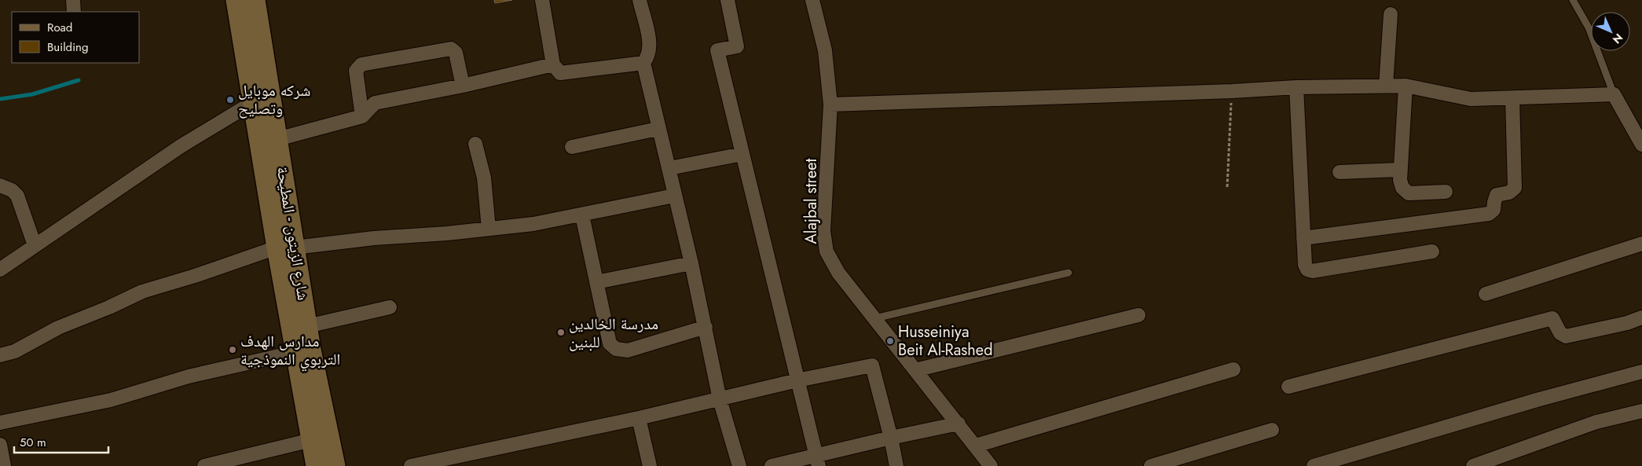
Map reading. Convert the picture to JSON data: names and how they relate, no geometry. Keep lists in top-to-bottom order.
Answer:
{
  "streets": {
    "main road": ["شارع الزيتون - المطيحة"],
    "street": ["Alajbal street"]
  },
  "places": [
    "شركه موبايل وتصليح",
    "مدرسة الخالدين للبنين",
    "Husseiniya Beit Al-Rashed",
    "مدارس الهدف التربوي النموذجية"
  ],
  "legend": ["Road", "Building"],
  "scale_bar": "50 m",
  "north": "bottom right"
}
